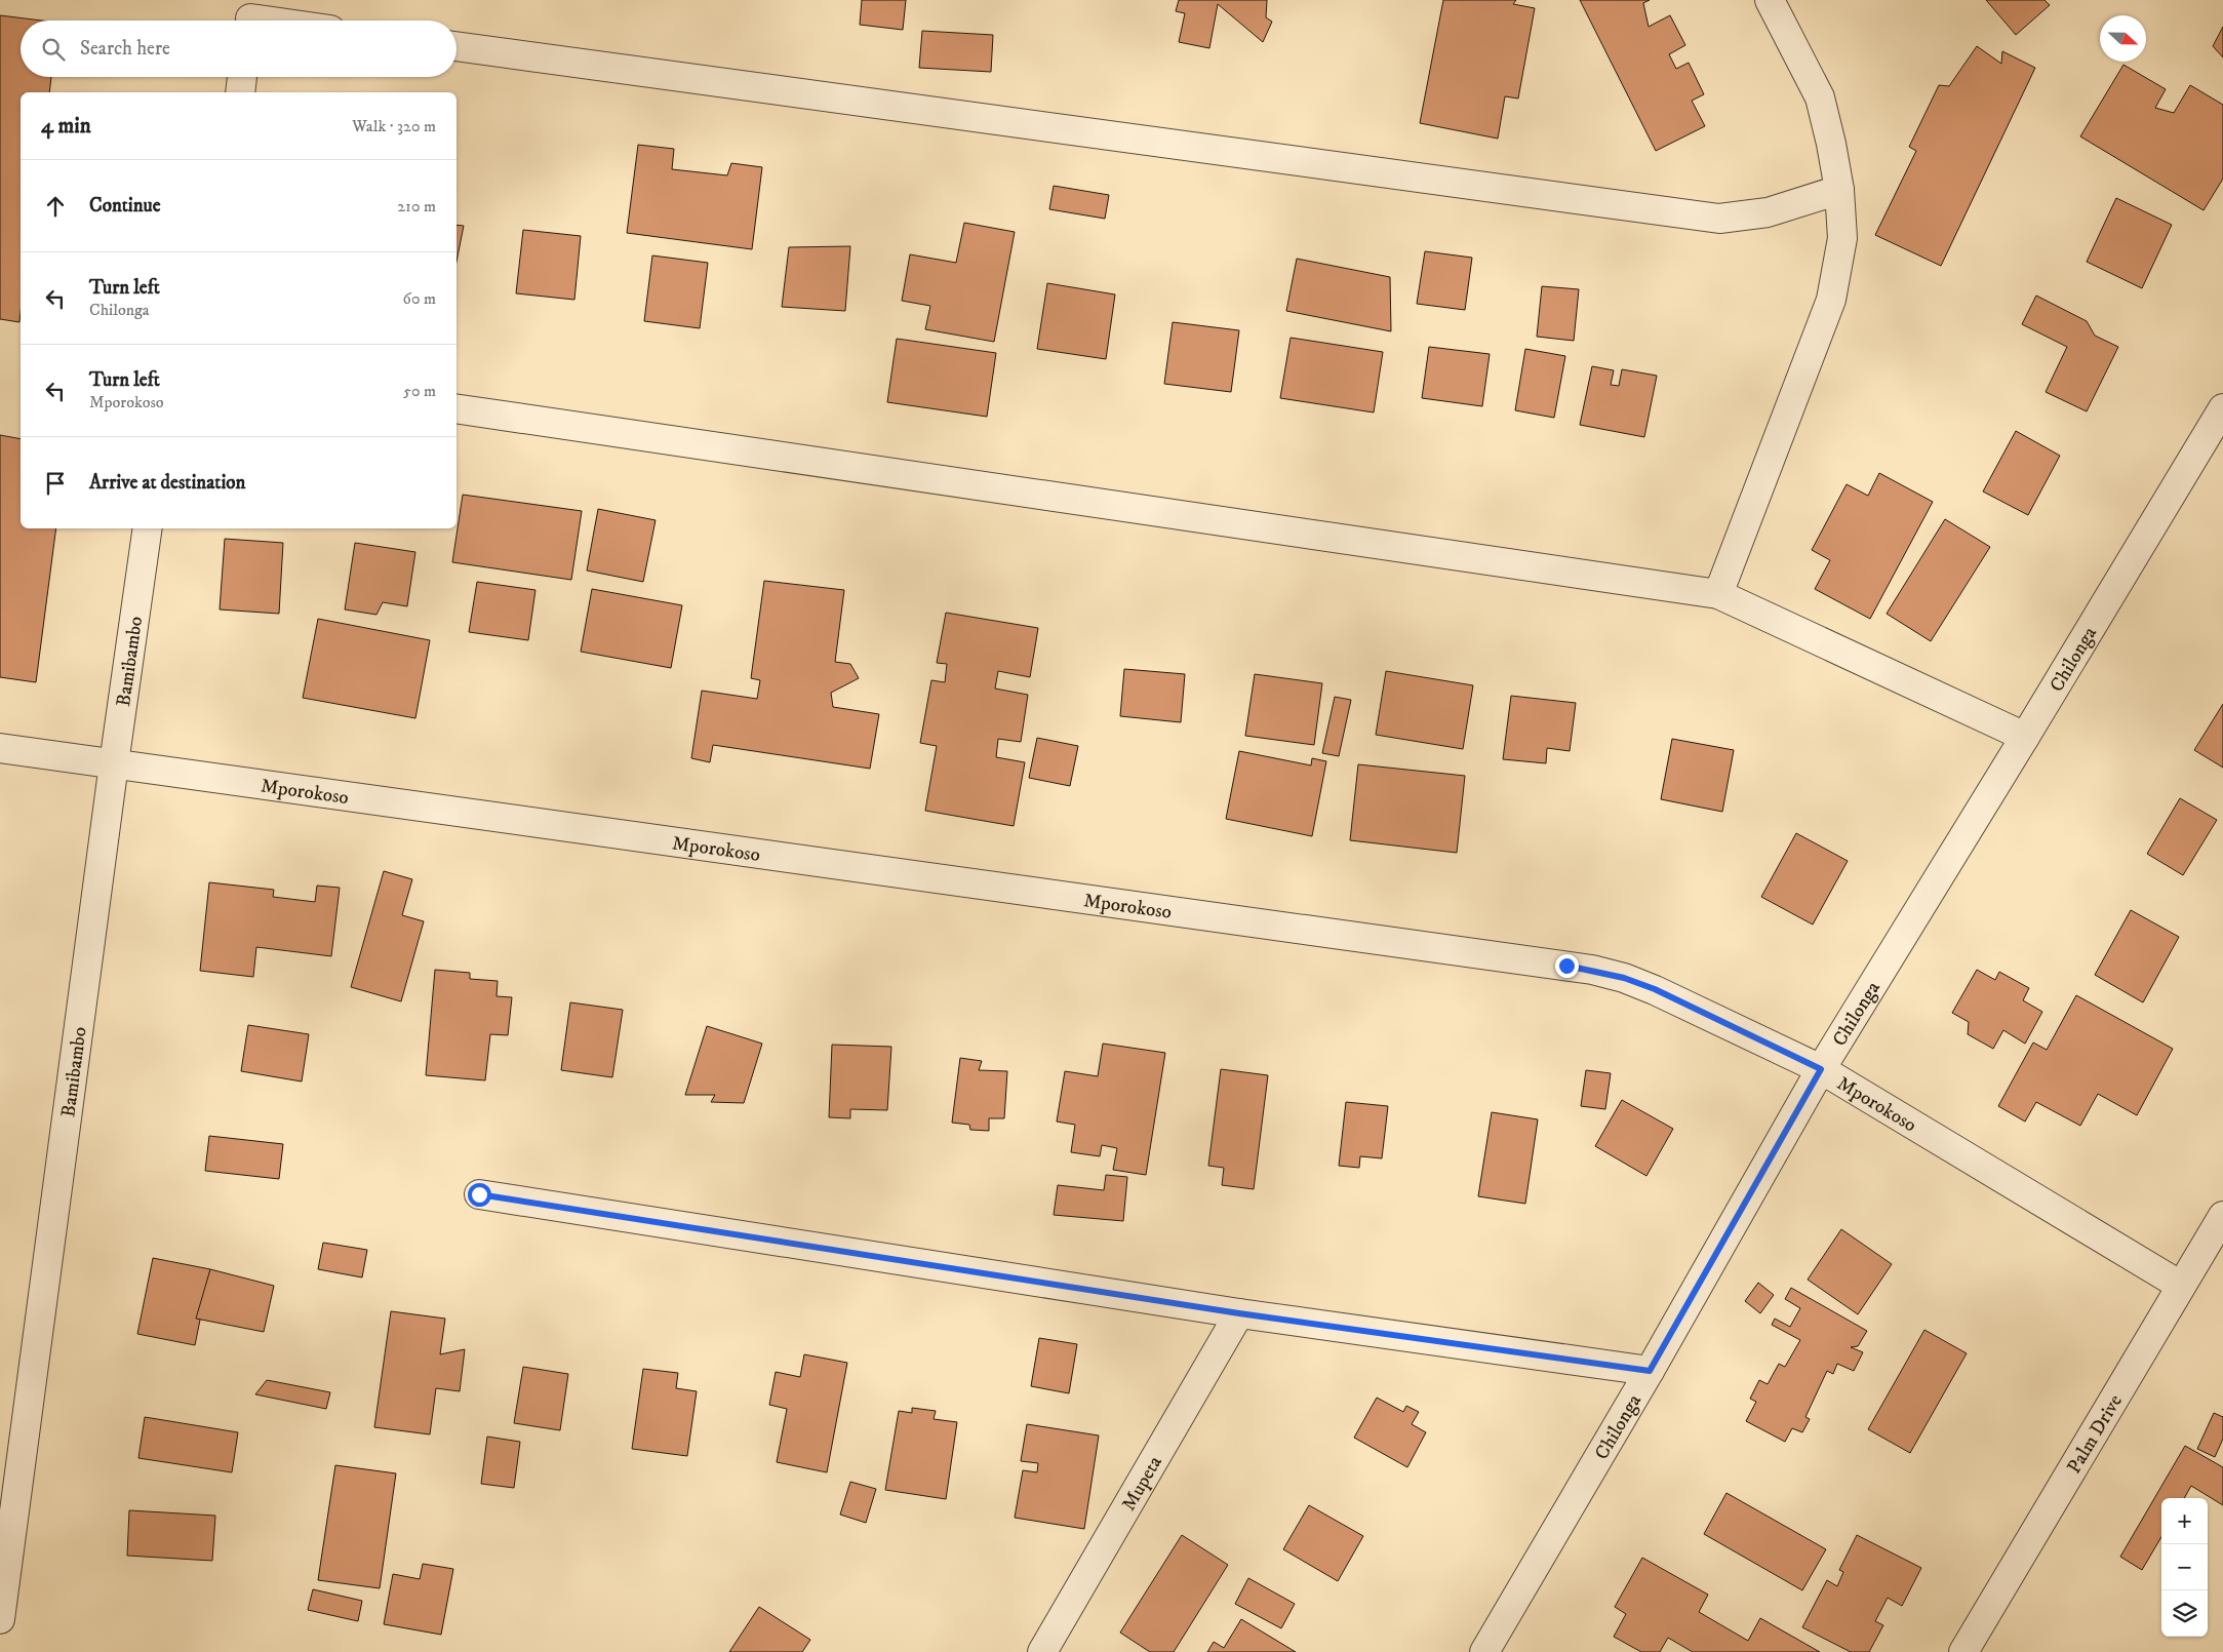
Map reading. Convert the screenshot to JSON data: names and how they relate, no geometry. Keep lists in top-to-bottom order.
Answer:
{
  "streets": {
    "street": [
      "Chilonga",
      "Bamibambo",
      "Mporokoso",
      "Palm Drive",
      "Mupeta"
    ]
  },
  "crossings": [
    ["Chilonga", "Mporokoso"],
    ["Bamibambo", "Mporokoso"],
    ["Mporokoso", "Palm Drive"]
  ],
  "north": "right",
  "page": {
    "search": "Search here",
    "heading": ["4 min", "Walk · 320 m"],
    "list": [
      ["Continue", "210 m"],
      ["Turn left", "Chilonga", "60 m"],
      ["Turn left", "Mporokoso", "50 m"],
      "Arrive at destination"
    ],
    "map_buttons": ["+", "−"]
  }
}
